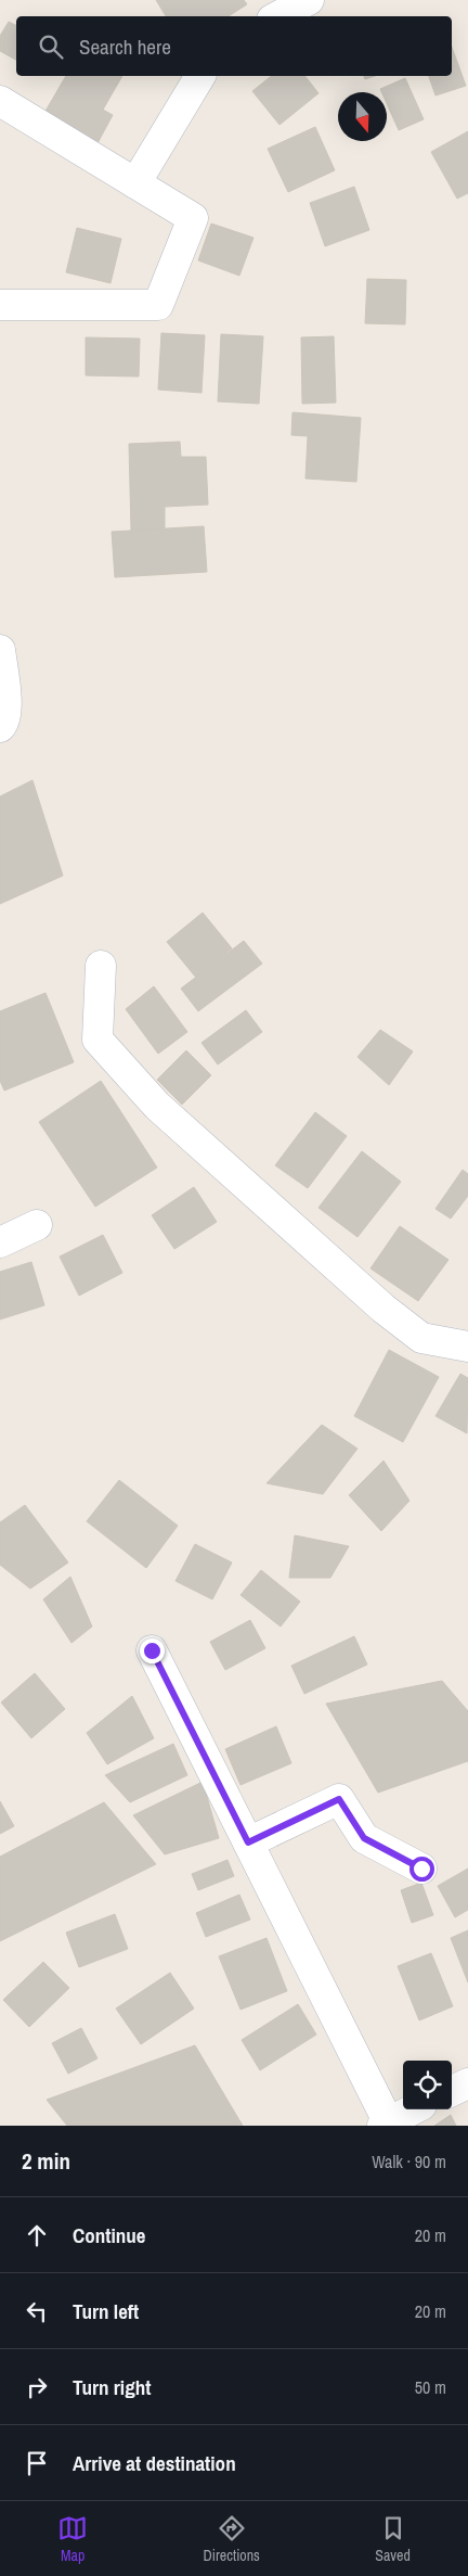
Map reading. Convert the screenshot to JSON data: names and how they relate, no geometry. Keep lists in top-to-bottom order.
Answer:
{
  "north": "bottom",
  "page": {
    "search": "Search here",
    "heading": ["2 min", "Walk · 90 m"],
    "list": [
      ["Continue", "20 m"],
      ["Turn left", "20 m"],
      ["Turn right", "50 m"],
      "Arrive at destination"
    ],
    "nav": ["Map", "Directions", "Saved"]
  }
}
